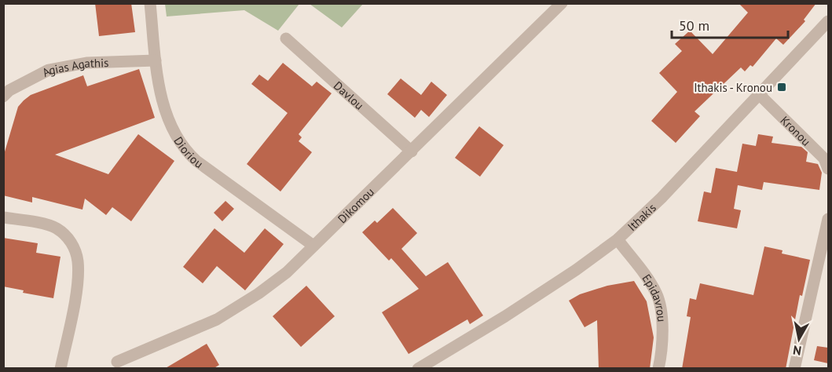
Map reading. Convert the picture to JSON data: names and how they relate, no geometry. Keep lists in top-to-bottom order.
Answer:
{
  "streets": {
    "street": [
      "Agias Agathis",
      "Davlou",
      "Kronou",
      "Dioriou",
      "Dikomou",
      "Ithakis",
      "Epidavrou"
    ]
  },
  "crossings": [
    ["Agias Agathis", "Dioriou"],
    ["Davlou", "Dikomou"],
    ["Kronou", "Ithakis"],
    ["Dioriou", "Dikomou"],
    ["Ithakis", "Epidavrou"]
  ],
  "places": {
    "transit": ["Ithakis - Kronou"]
  },
  "scale_bar": "50 m",
  "north": "bottom"
}
